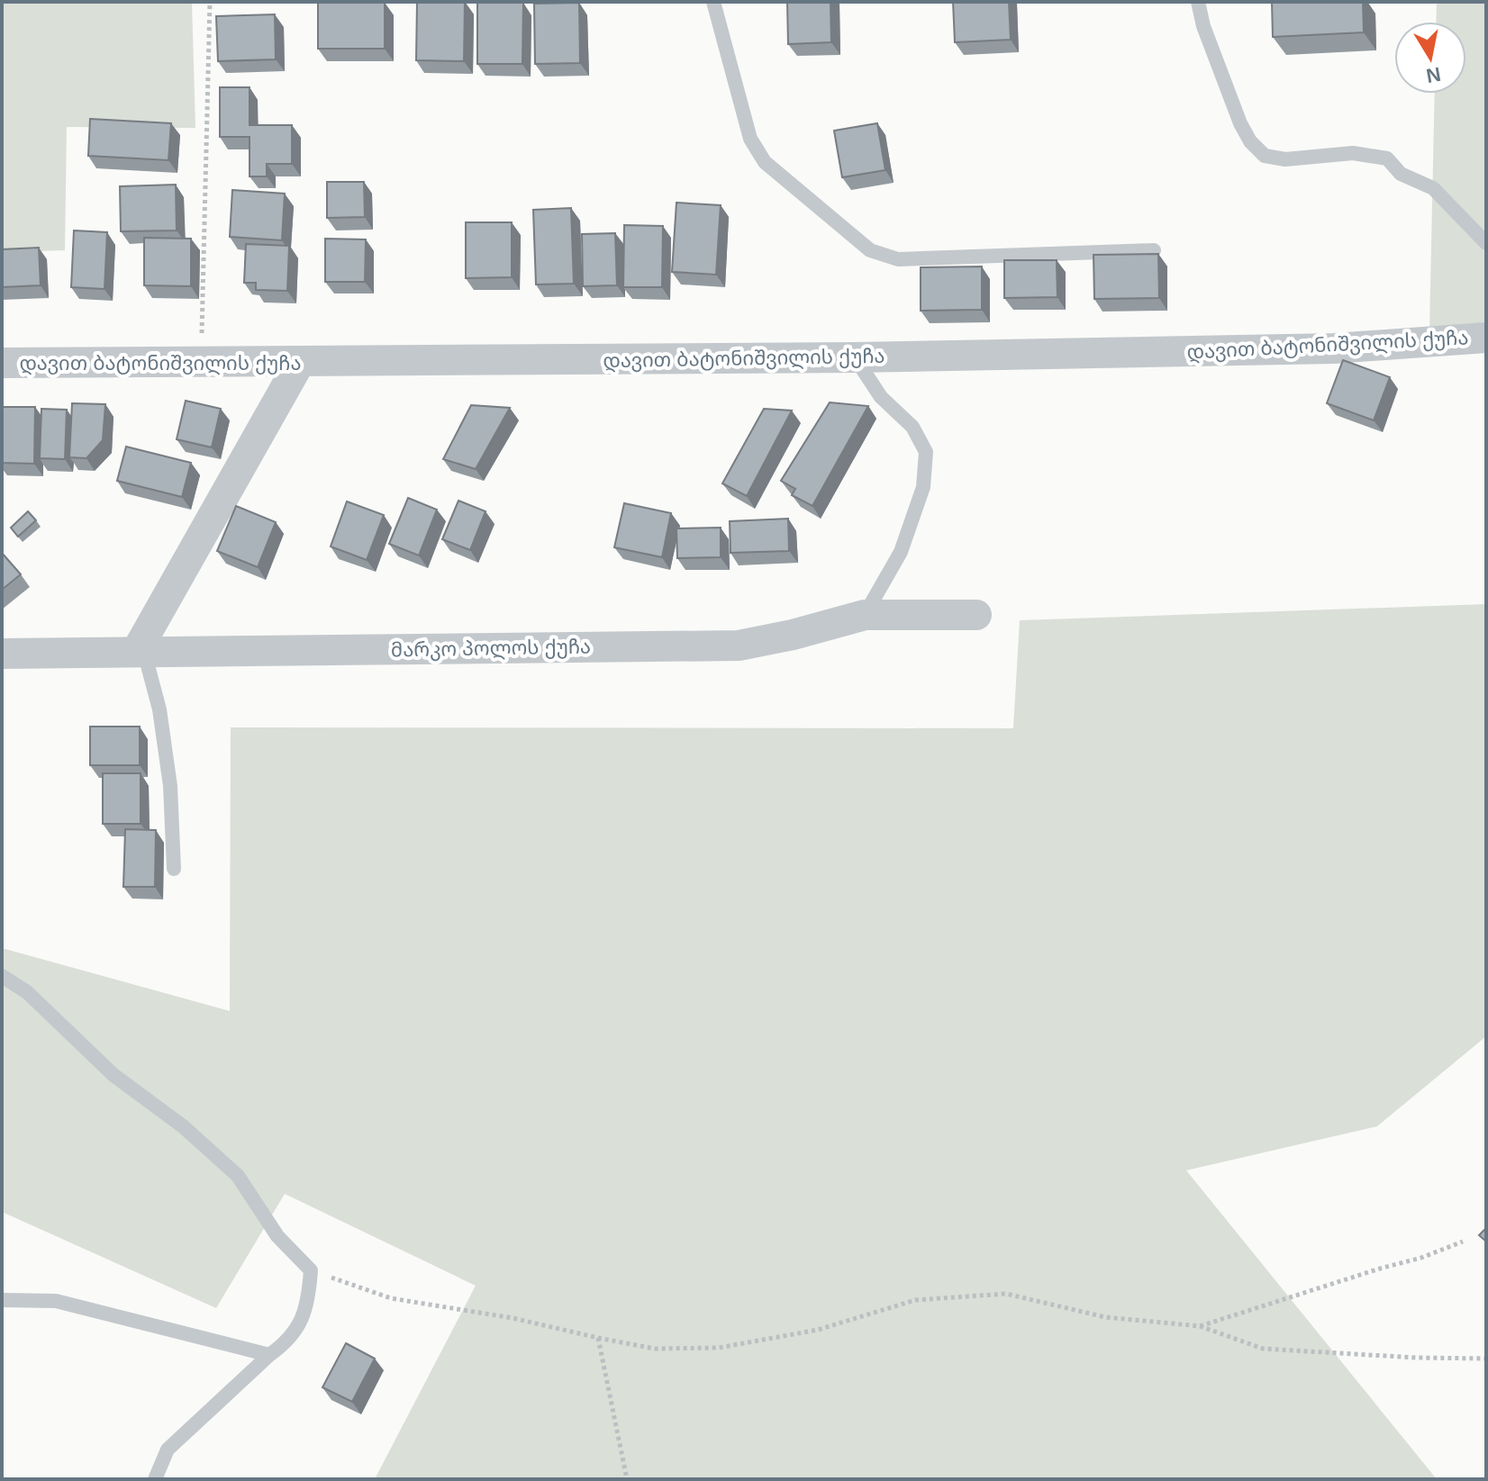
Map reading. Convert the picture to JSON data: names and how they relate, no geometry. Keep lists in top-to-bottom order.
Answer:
{
  "streets": {
    "street": ["დავით ბატონიშვილის ქუჩა", "მარკო პოლოს ქუჩა"]
  },
  "north": "bottom"
}
